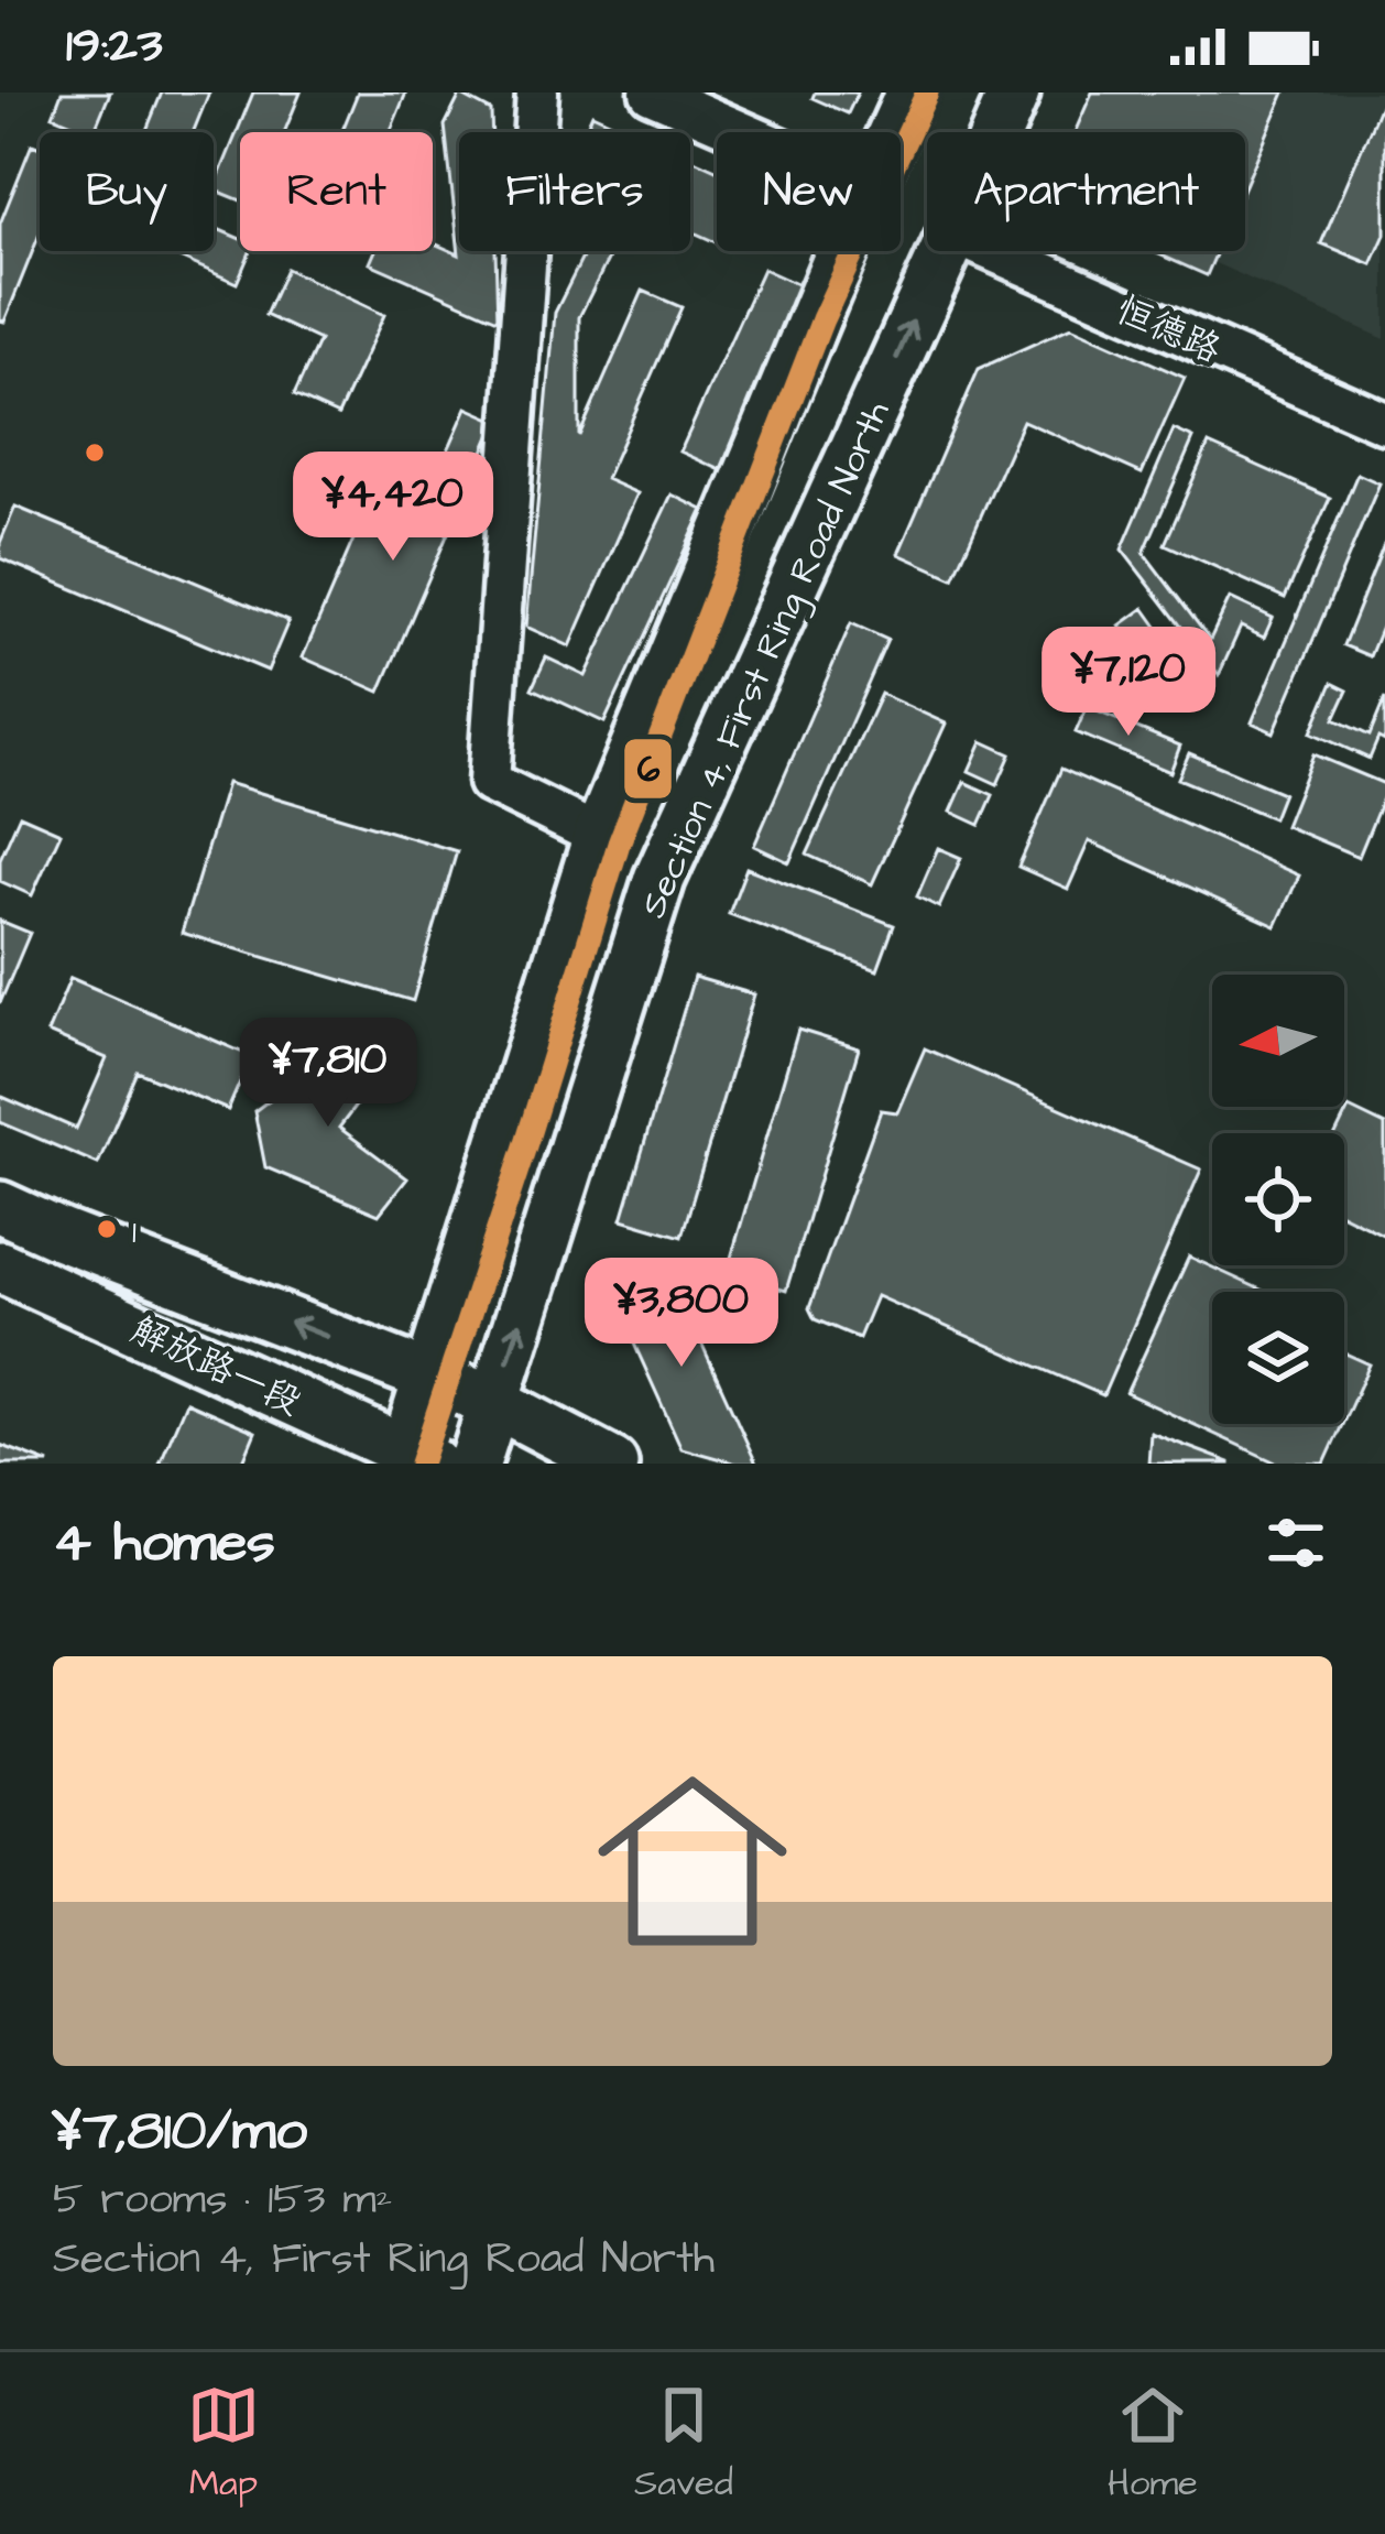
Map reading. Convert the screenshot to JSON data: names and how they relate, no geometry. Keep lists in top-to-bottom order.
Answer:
{
  "streets": {
    "main road": ["Section 4, First Ring Road North", "解放路一段"],
    "street": ["恒德路"]
  },
  "crossings": [
    ["Section 4, First Ring Road North", "解放路一段"]
  ],
  "places": ["1"],
  "lines": ["transit line 6"],
  "north": "left",
  "page": {
    "status": "19:23",
    "chip": [
      "Buy",
      "Rent",
      "Filters",
      "New",
      "Apartment"
    ],
    "price": [
      "¥4,420",
      "¥7,120",
      "¥7,810",
      "¥3,800"
    ],
    "heading": "4 homes",
    "list": [
      {
        "name": "¥7,810/mo",
        "note": "5 rooms · 153 m² · Section 4, First Ring Road North"
      }
    ],
    "tabs": ["Map", "Saved", "Home"]
  }
}
